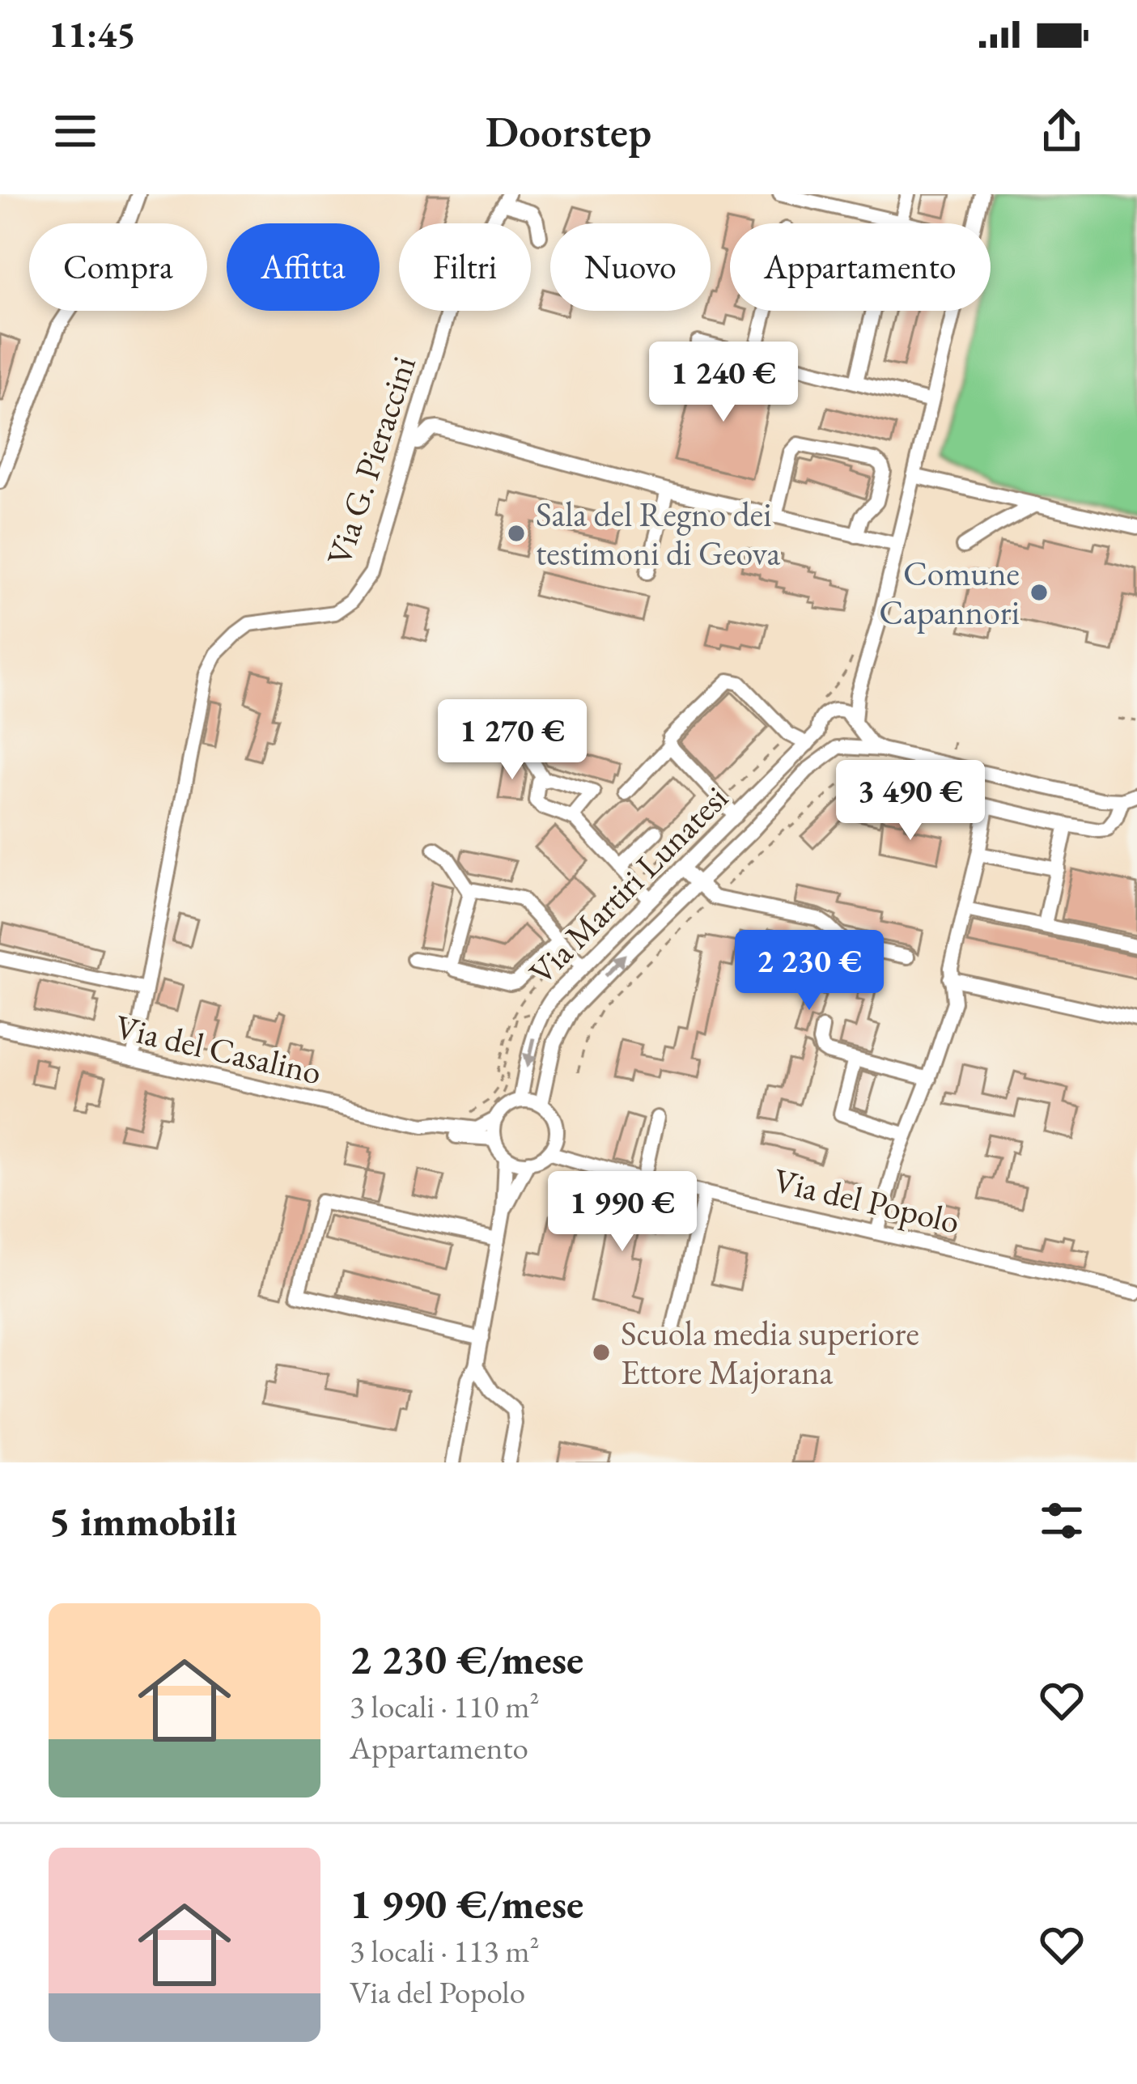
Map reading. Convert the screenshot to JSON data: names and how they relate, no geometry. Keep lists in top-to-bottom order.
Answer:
{
  "streets": {
    "street": [
      "Via G. Pieraccini",
      "Via Martiri Lunatesi",
      "Via del Casalino",
      "Via del Popolo"
    ]
  },
  "crossings": [
    ["Via G. Pieraccini", "Via del Casalino"],
    ["Via Martiri Lunatesi", "Via del Casalino"],
    ["Via Martiri Lunatesi", "Via del Popolo"],
    ["Via del Casalino", "Via del Popolo"]
  ],
  "places": ["Sala del Regno dei testimoni di Geova", "Comune Capannori", "Scuola media superiore Ettore Majorana"],
  "page": {
    "status": "11:45",
    "header": "Doorstep",
    "chip": [
      "Compra",
      "Affitta",
      "Filtri",
      "Nuovo",
      "Appartamento"
    ],
    "price": [
      "1 240 €",
      "1 270 €",
      "3 490 €",
      "2 230 €",
      "1 990 €"
    ],
    "heading": "5 immobili",
    "list": [
      {
        "name": "2 230 €/mese",
        "note": "3 locali · 110 m² · Appartamento"
      },
      {
        "name": "1 990 €/mese",
        "note": "3 locali · 113 m² · Via del Popolo"
      }
    ]
  }
}
